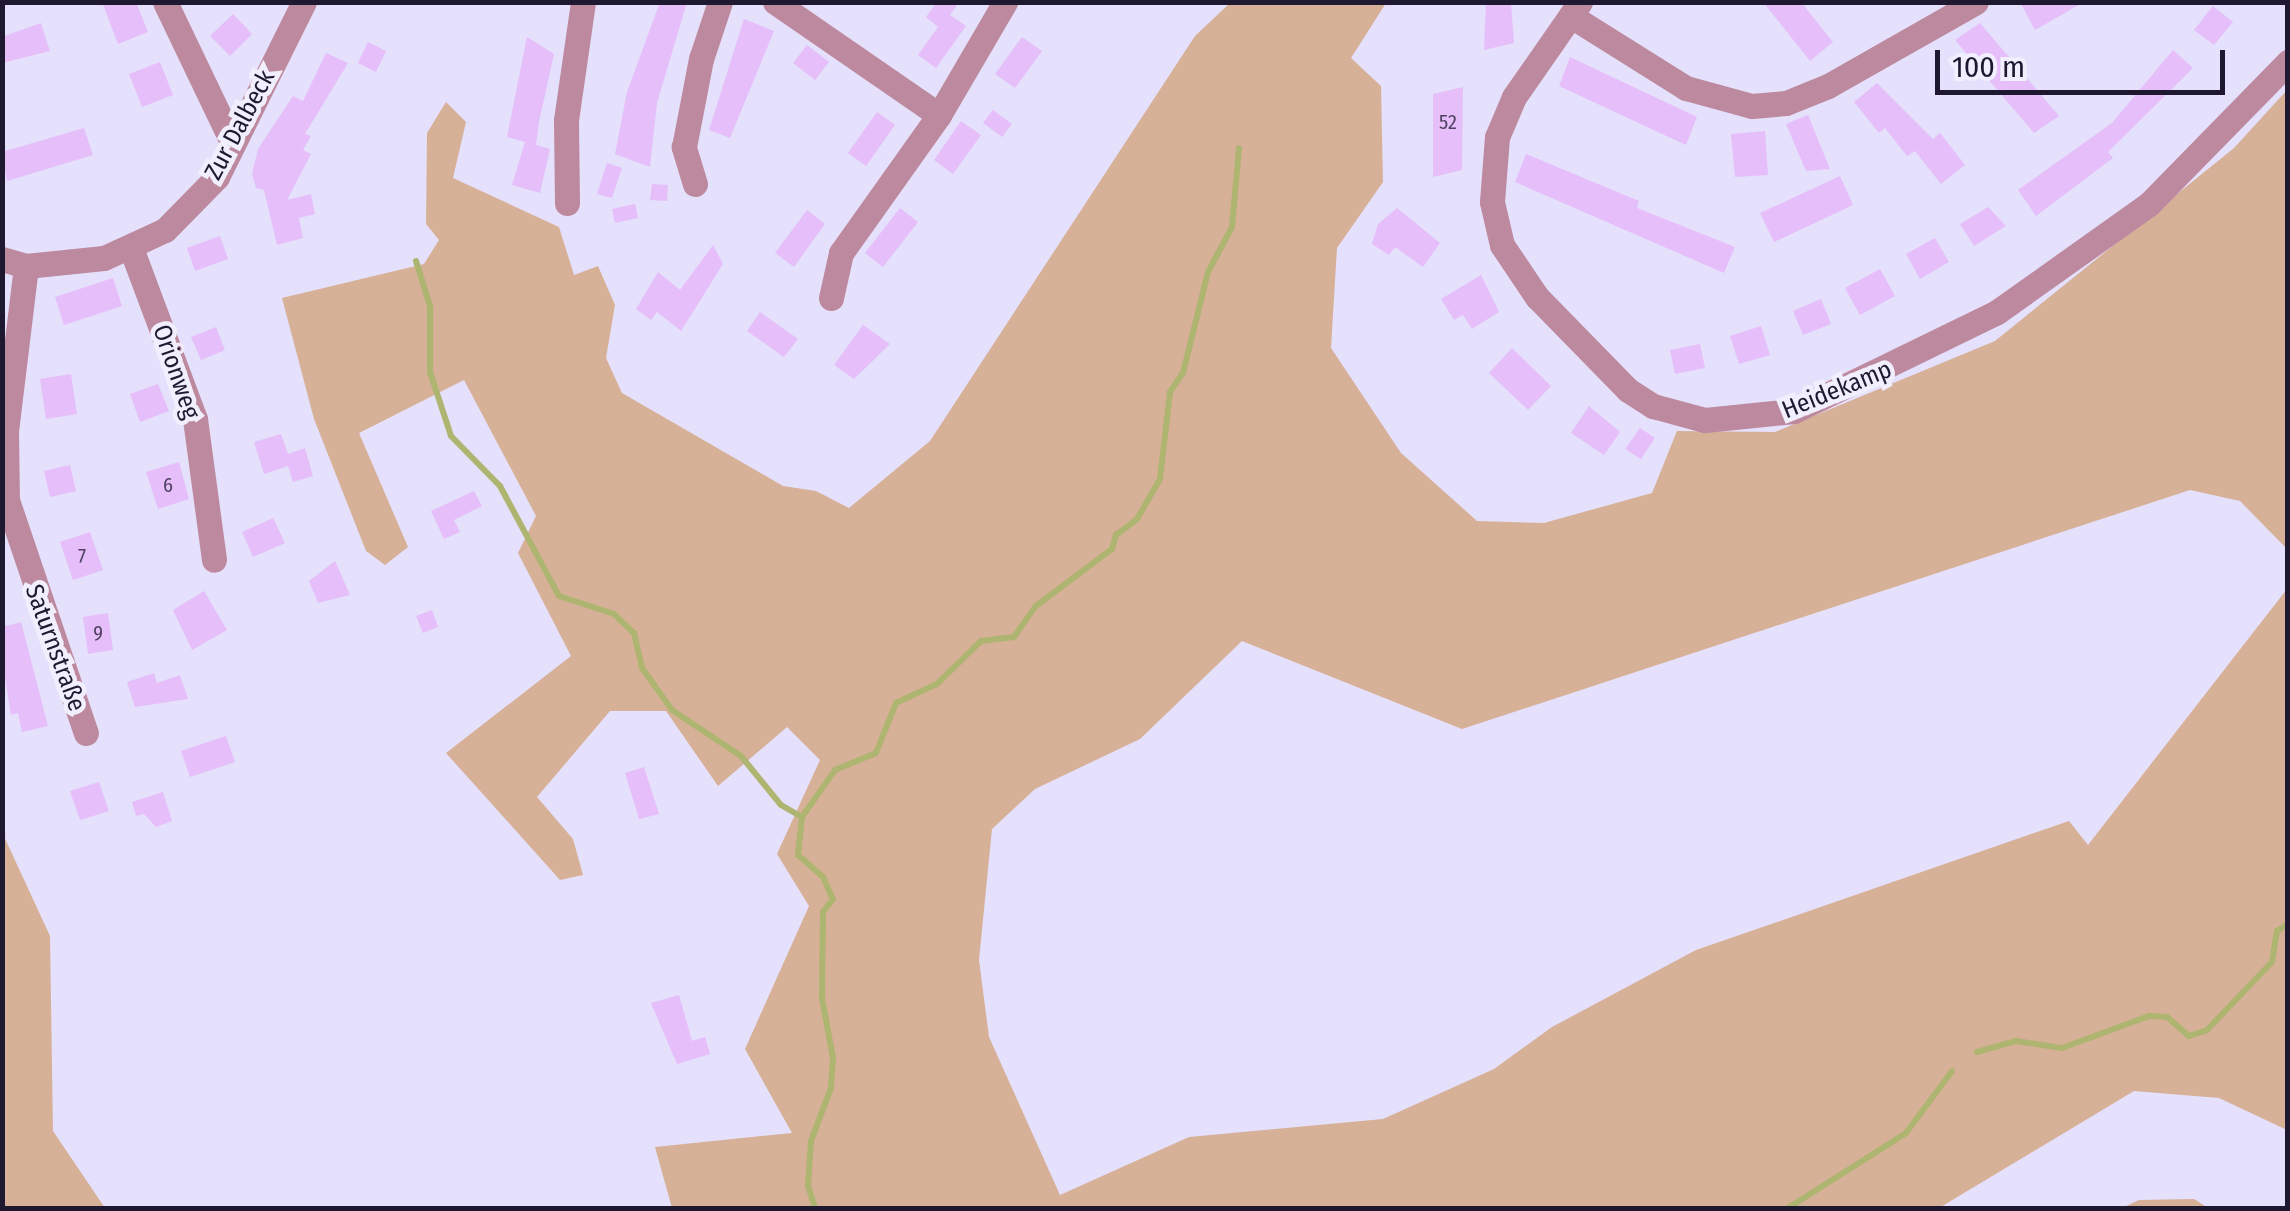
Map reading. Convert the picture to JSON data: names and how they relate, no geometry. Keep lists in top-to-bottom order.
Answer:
{
  "streets": {
    "street": [
      "Zur Dalbeck",
      "Orionweg",
      "Heidekamp",
      "Saturnstraße"
    ]
  },
  "crossings": [
    ["Zur Dalbeck", "Orionweg"],
    ["Zur Dalbeck", "Saturnstraße"]
  ],
  "house_numbers": [
    "52",
    "6",
    "7",
    "9"
  ],
  "scale_bar": "100 m"
}
